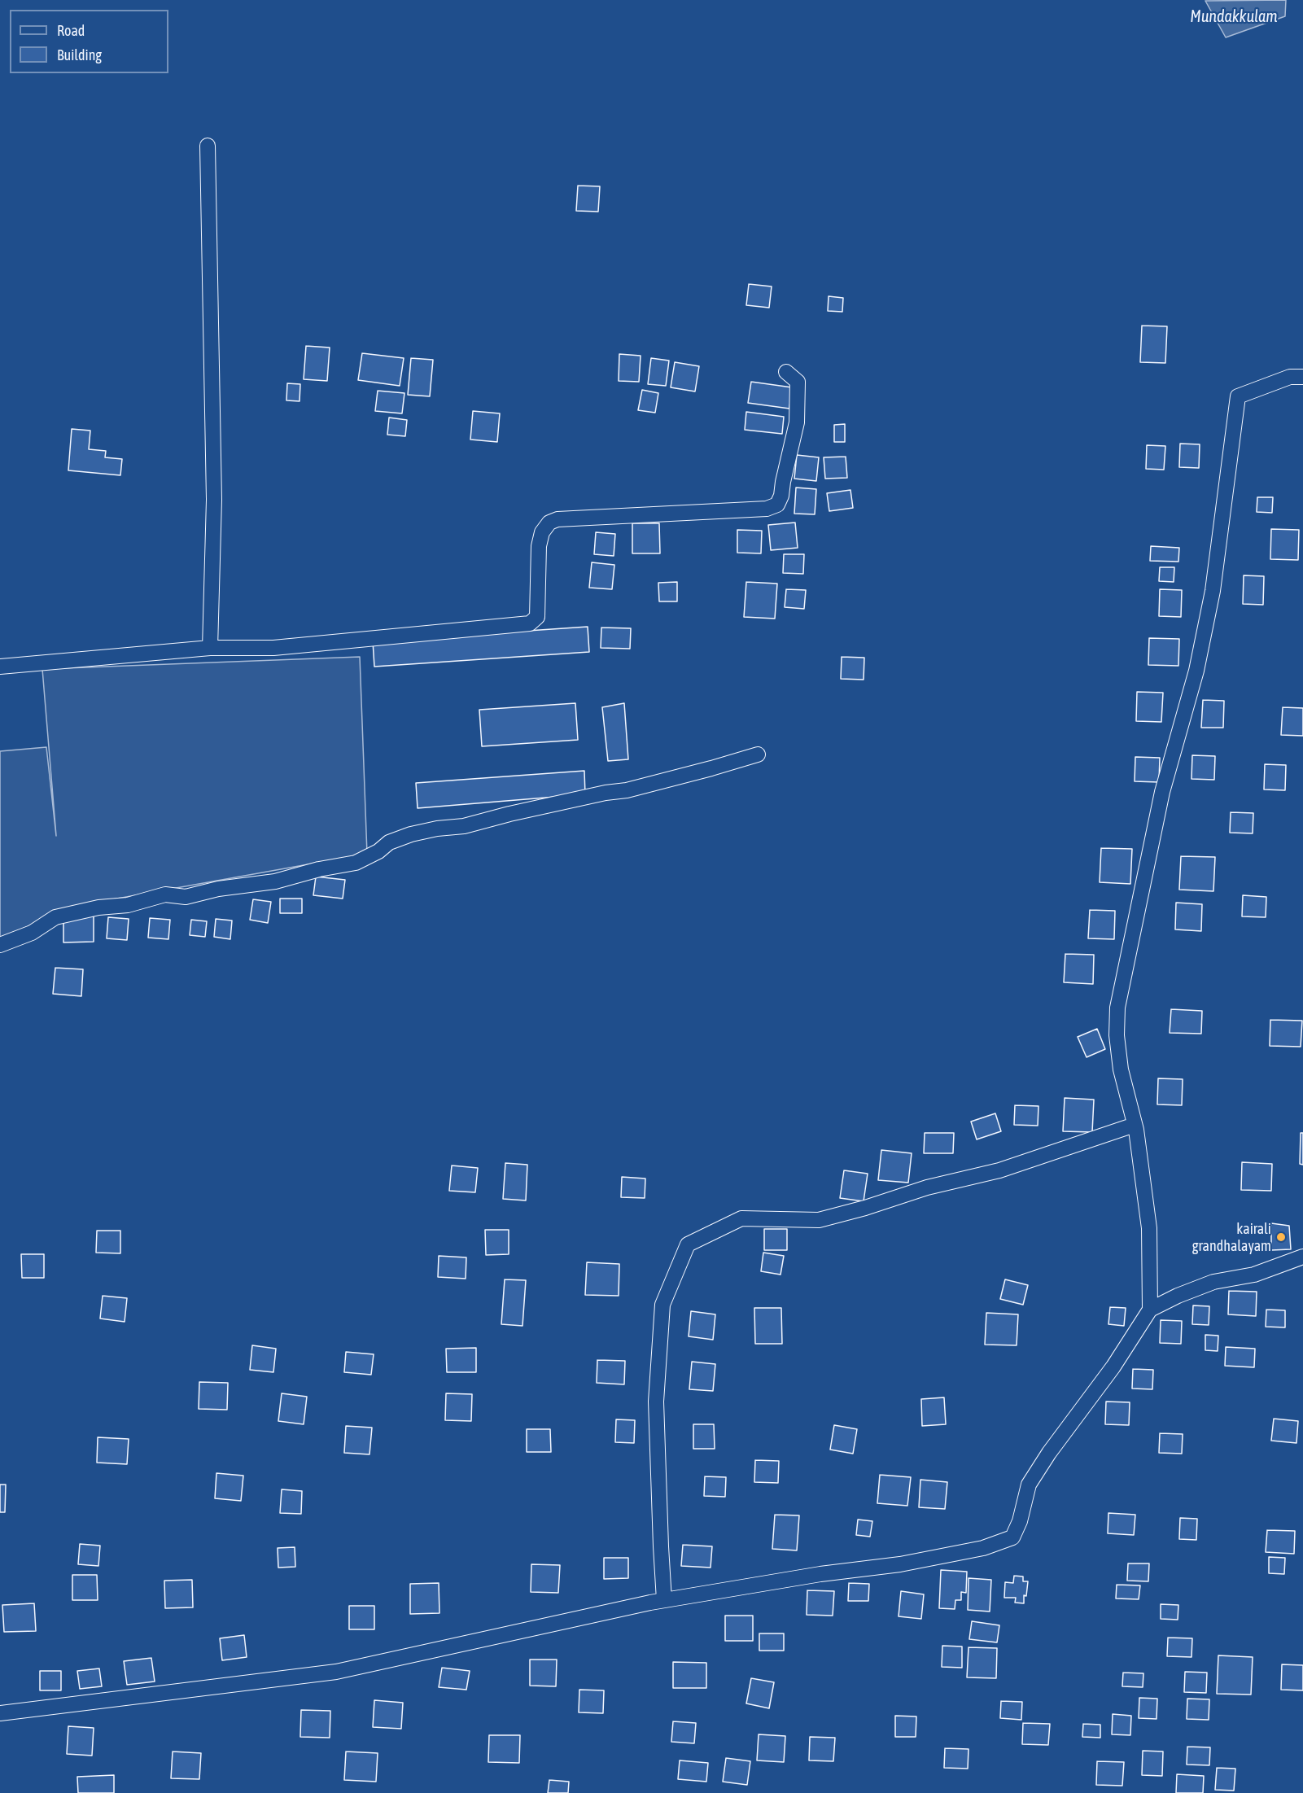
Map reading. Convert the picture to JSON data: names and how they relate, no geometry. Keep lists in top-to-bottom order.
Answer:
{
  "water": ["Mundakkulam"],
  "places": ["kairali grandhalayam"],
  "legend": ["Road", "Building"]
}
